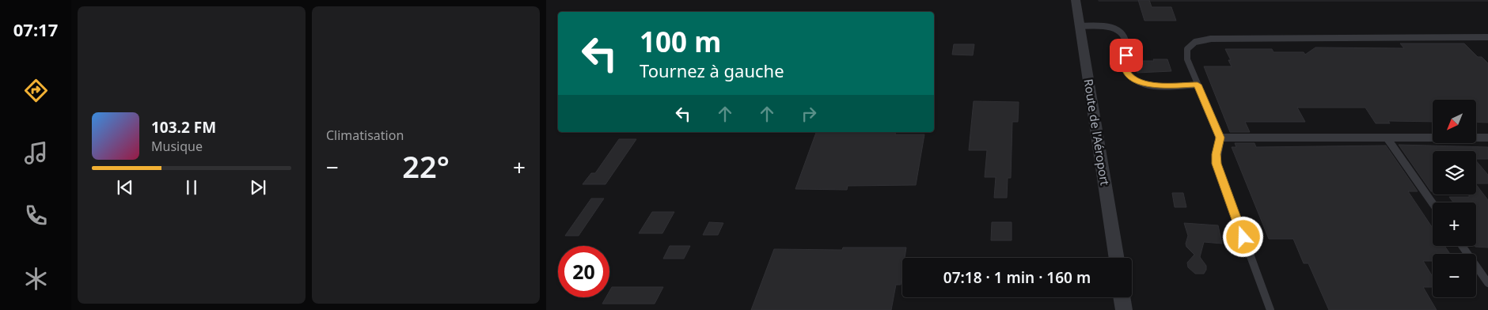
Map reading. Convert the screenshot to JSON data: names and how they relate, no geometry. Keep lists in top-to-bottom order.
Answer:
{
  "streets": {
    "street": ["Route de l'Aéroport"]
  },
  "north": "bottom left",
  "page": {
    "tabs": "07:17",
    "tile": "Climatisation",
    "turn": ["100 m", "Tournez à gauche"],
    "map_buttons": ["+", "−"],
    "song": ["103.2 FM", "Musique"],
    "heat": ["−", "22°", "+"],
    "limit": "20",
    "trip": "07:18 · 1 min · 160 m"
  }
}
